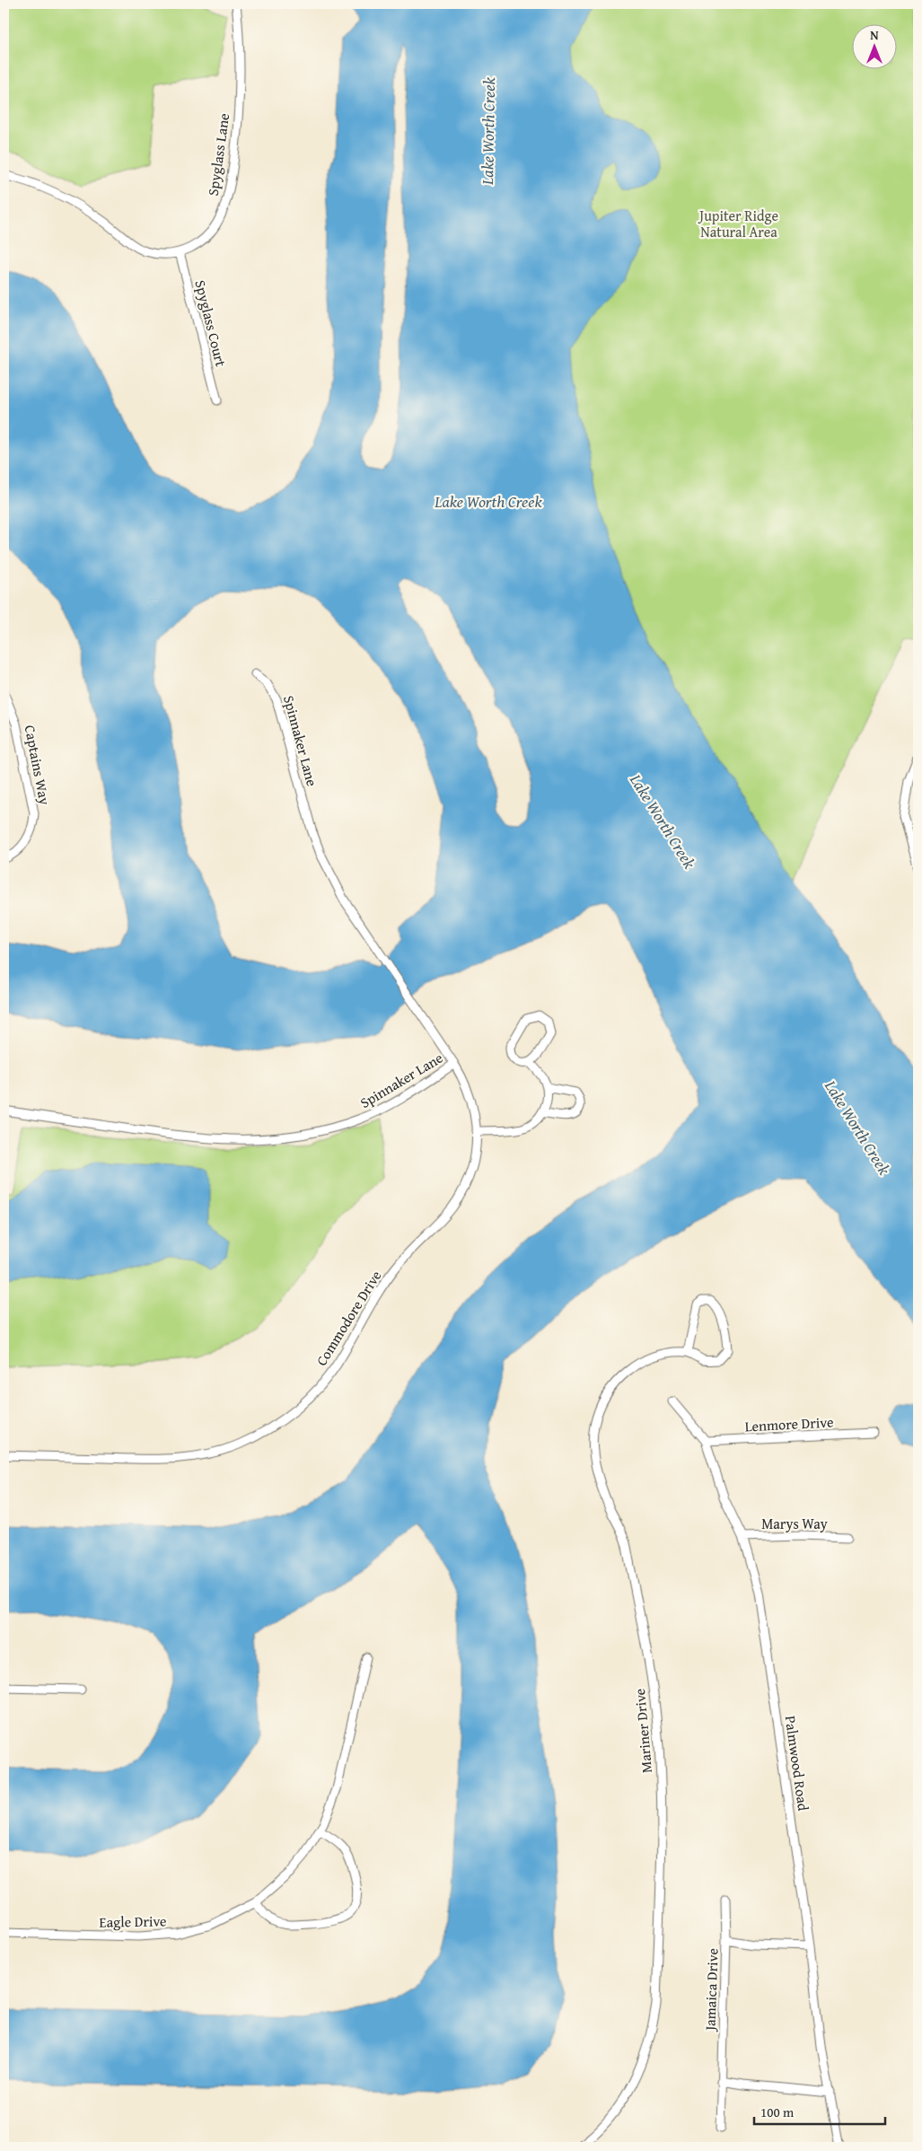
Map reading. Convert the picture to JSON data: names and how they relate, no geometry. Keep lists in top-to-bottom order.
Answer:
{
  "streets": {
    "street": [
      "Spyglass Lane",
      "Spyglass Court",
      "Spinnaker Lane",
      "Captains Way",
      "Commodore Drive",
      "Lenmore Drive",
      "Marys Way",
      "Mariner Drive",
      "Palmwood Road",
      "Eagle Drive",
      "Jamaica Drive"
    ]
  },
  "crossings": [
    ["Spyglass Lane", "Spyglass Court"],
    ["Spinnaker Lane", "Commodore Drive"],
    ["Lenmore Drive", "Palmwood Road"],
    ["Marys Way", "Palmwood Road"]
  ],
  "water": ["Lake Worth Creek"],
  "parks": ["Jupiter Ridge Natural Area"],
  "scale_bar": "100 m",
  "north": "top"
}
